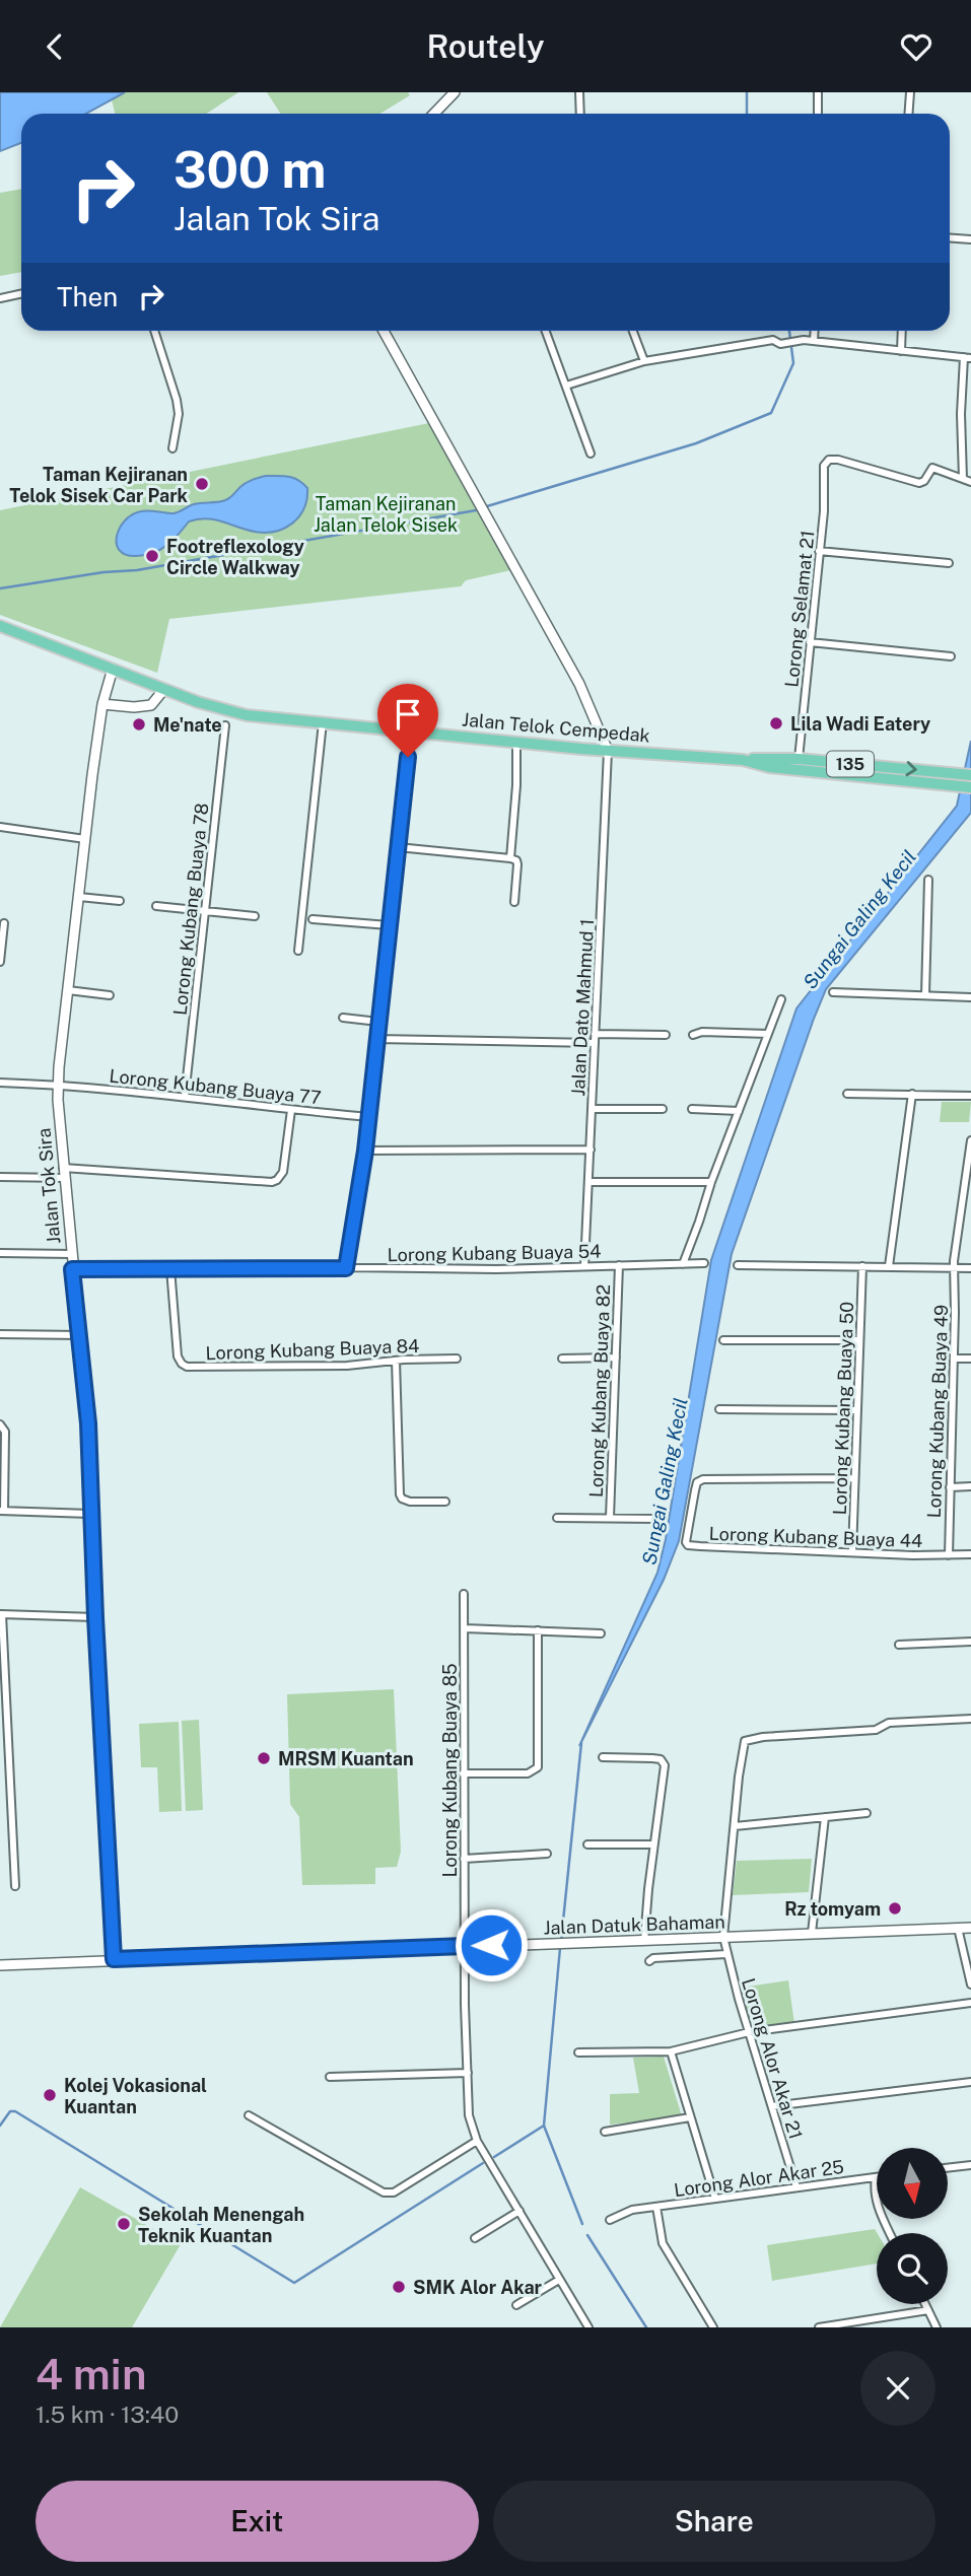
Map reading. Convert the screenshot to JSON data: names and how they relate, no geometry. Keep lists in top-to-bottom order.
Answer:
{
  "streets": {
    "main road": ["Jalan Telok Cempedak", "135"],
    "street": [
      "Lorong Selamat 21",
      "Lorong Kubang Buaya 78",
      "Jalan Dato Mahmud 1",
      "Lorong Kubang Buaya 77",
      "Jalan Tok Sira",
      "Lorong Kubang Buaya 54",
      "Lorong Kubang Buaya 84",
      "Lorong Kubang Buaya 82",
      "Lorong Kubang Buaya 50",
      "Lorong Kubang Buaya 49",
      "Lorong Kubang Buaya 44",
      "Lorong Kubang Buaya 85",
      "Jalan Datuk Bahaman",
      "Lorong Alor Akar 21",
      "Lorong Alor Akar 25"
    ]
  },
  "crossings": [
    ["Lorong Selamat 21", "Jalan Telok Cempedak"],
    ["Jalan Telok Cempedak", "Jalan Dato Mahmud 1"],
    ["Jalan Telok Cempedak", "Jalan Tok Sira"],
    ["Lorong Kubang Buaya 78", "Lorong Kubang Buaya 77"],
    ["Jalan Dato Mahmud 1", "Lorong Kubang Buaya 54"],
    ["Lorong Kubang Buaya 77", "Jalan Tok Sira"],
    ["Jalan Tok Sira", "Lorong Kubang Buaya 54"],
    ["Jalan Tok Sira", "Jalan Datuk Bahaman"],
    ["Lorong Kubang Buaya 54", "Lorong Kubang Buaya 84"],
    ["Lorong Kubang Buaya 54", "Lorong Kubang Buaya 82"],
    ["Lorong Kubang Buaya 50", "Lorong Kubang Buaya 44"],
    ["Lorong Kubang Buaya 49", "Lorong Kubang Buaya 44"],
    ["Lorong Kubang Buaya 85", "Jalan Datuk Bahaman"],
    ["Jalan Datuk Bahaman", "Lorong Alor Akar 21"],
    ["Lorong Alor Akar 21", "Lorong Alor Akar 25"]
  ],
  "water": ["Sungai Galing Kecil"],
  "parks": ["Taman Kejiranan Jalan Telok Sisek"],
  "places": [
    "Taman Kejiranan Telok Sisek Car Park",
    "Footreflexology Circle Walkway",
    "Lila Wadi Eatery",
    "Me'nate",
    "MRSM Kuantan",
    "Rz tomyam",
    "Kolej Vokasional Kuantan",
    "Sekolah Menengah Teknik Kuantan",
    "SMK Alor Akar"
  ],
  "north": "bottom",
  "page": {
    "header": "Routely",
    "turn": ["300 m", "Jalan Tok Sira"],
    "then": "Then",
    "heading": ["4 min", "1.5 km · 13:40"],
    "buttons": ["Exit", "Share"]
  }
}
